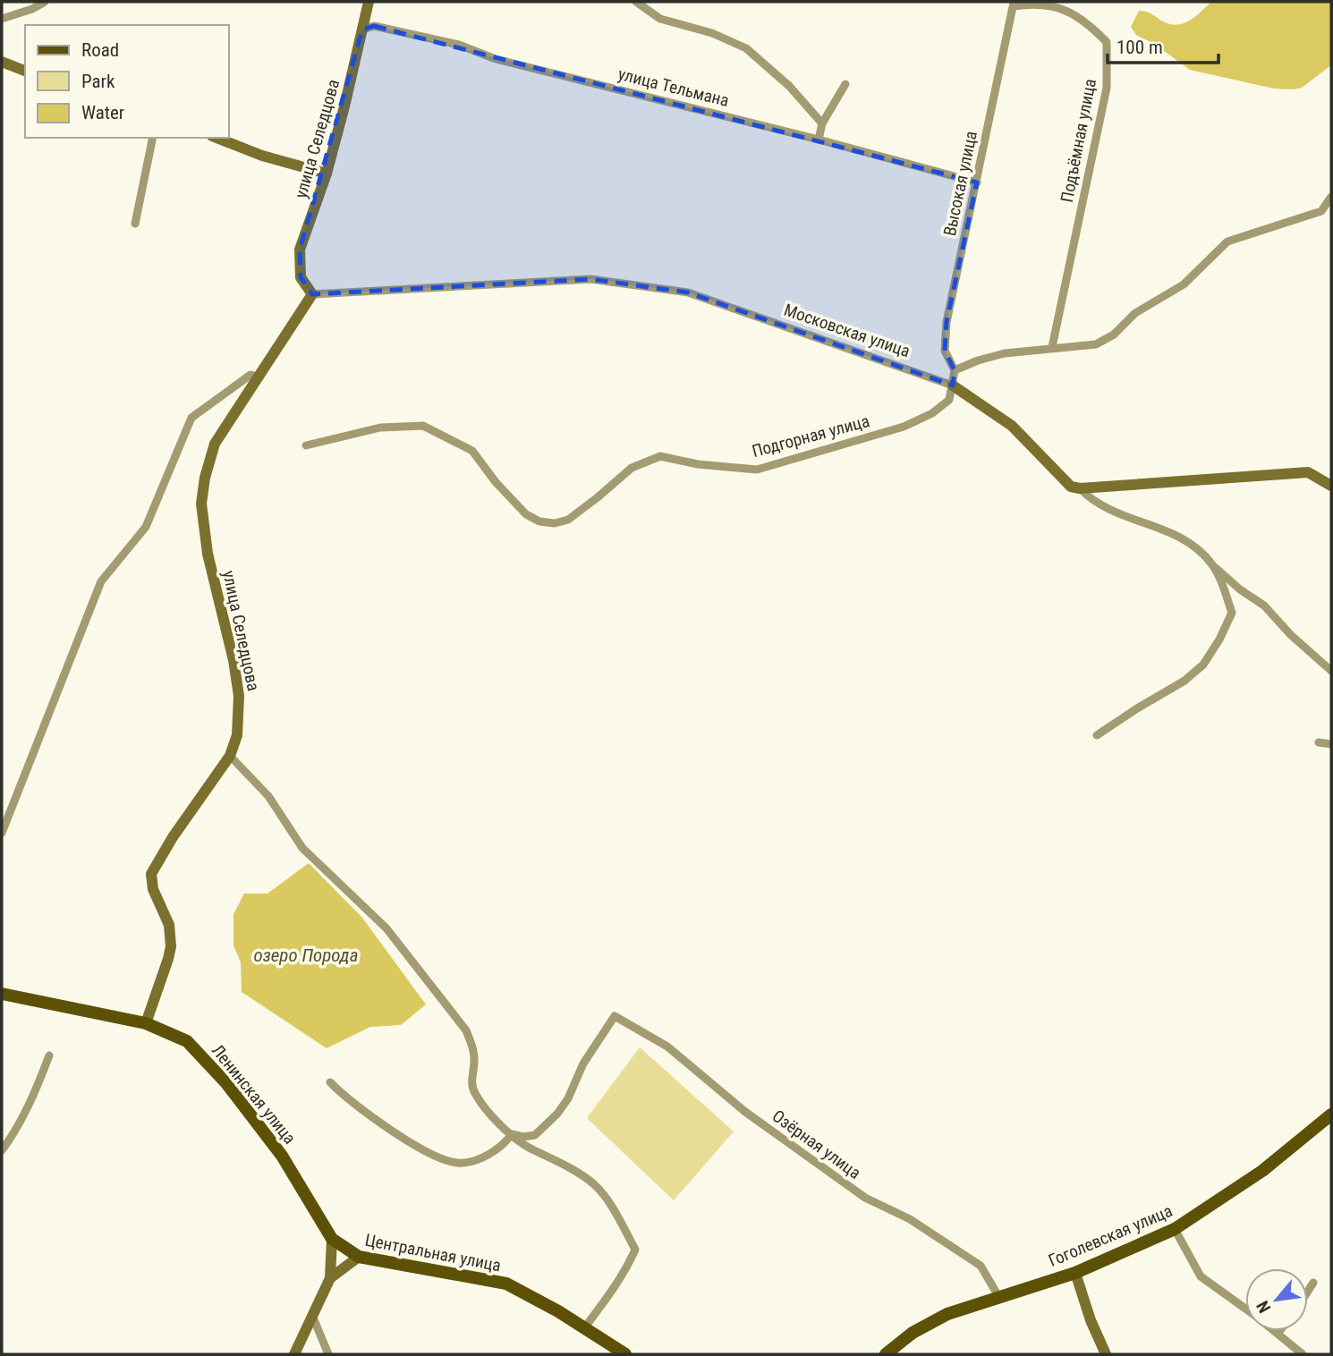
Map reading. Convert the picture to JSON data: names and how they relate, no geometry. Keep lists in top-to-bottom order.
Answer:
{
  "streets": {
    "main road": ["Ленинская улица", "Гоголевская улица", "Центральная улица"],
    "street": [
      "улица Тельмана",
      "улица Селедцова",
      "Подъёмная улица",
      "Высокая улица",
      "Московская улица",
      "Подгорная улица",
      "Озёрная улица"
    ]
  },
  "crossings": [
    ["улица Тельмана", "улица Селедцова"],
    ["улица Тельмана", "Высокая улица"],
    ["улица Селедцова", "Московская улица"],
    ["улица Селедцова", "Ленинская улица"],
    ["Подъёмная улица", "Высокая улица"],
    ["Московская улица", "Подгорная улица"],
    ["Ленинская улица", "Центральная улица"],
    ["Озёрная улица", "Гоголевская улица"]
  ],
  "water": ["озеро Порода"],
  "legend": ["Road", "Park", "Water"],
  "scale_bar": "100 m",
  "north": "bottom left"
}
